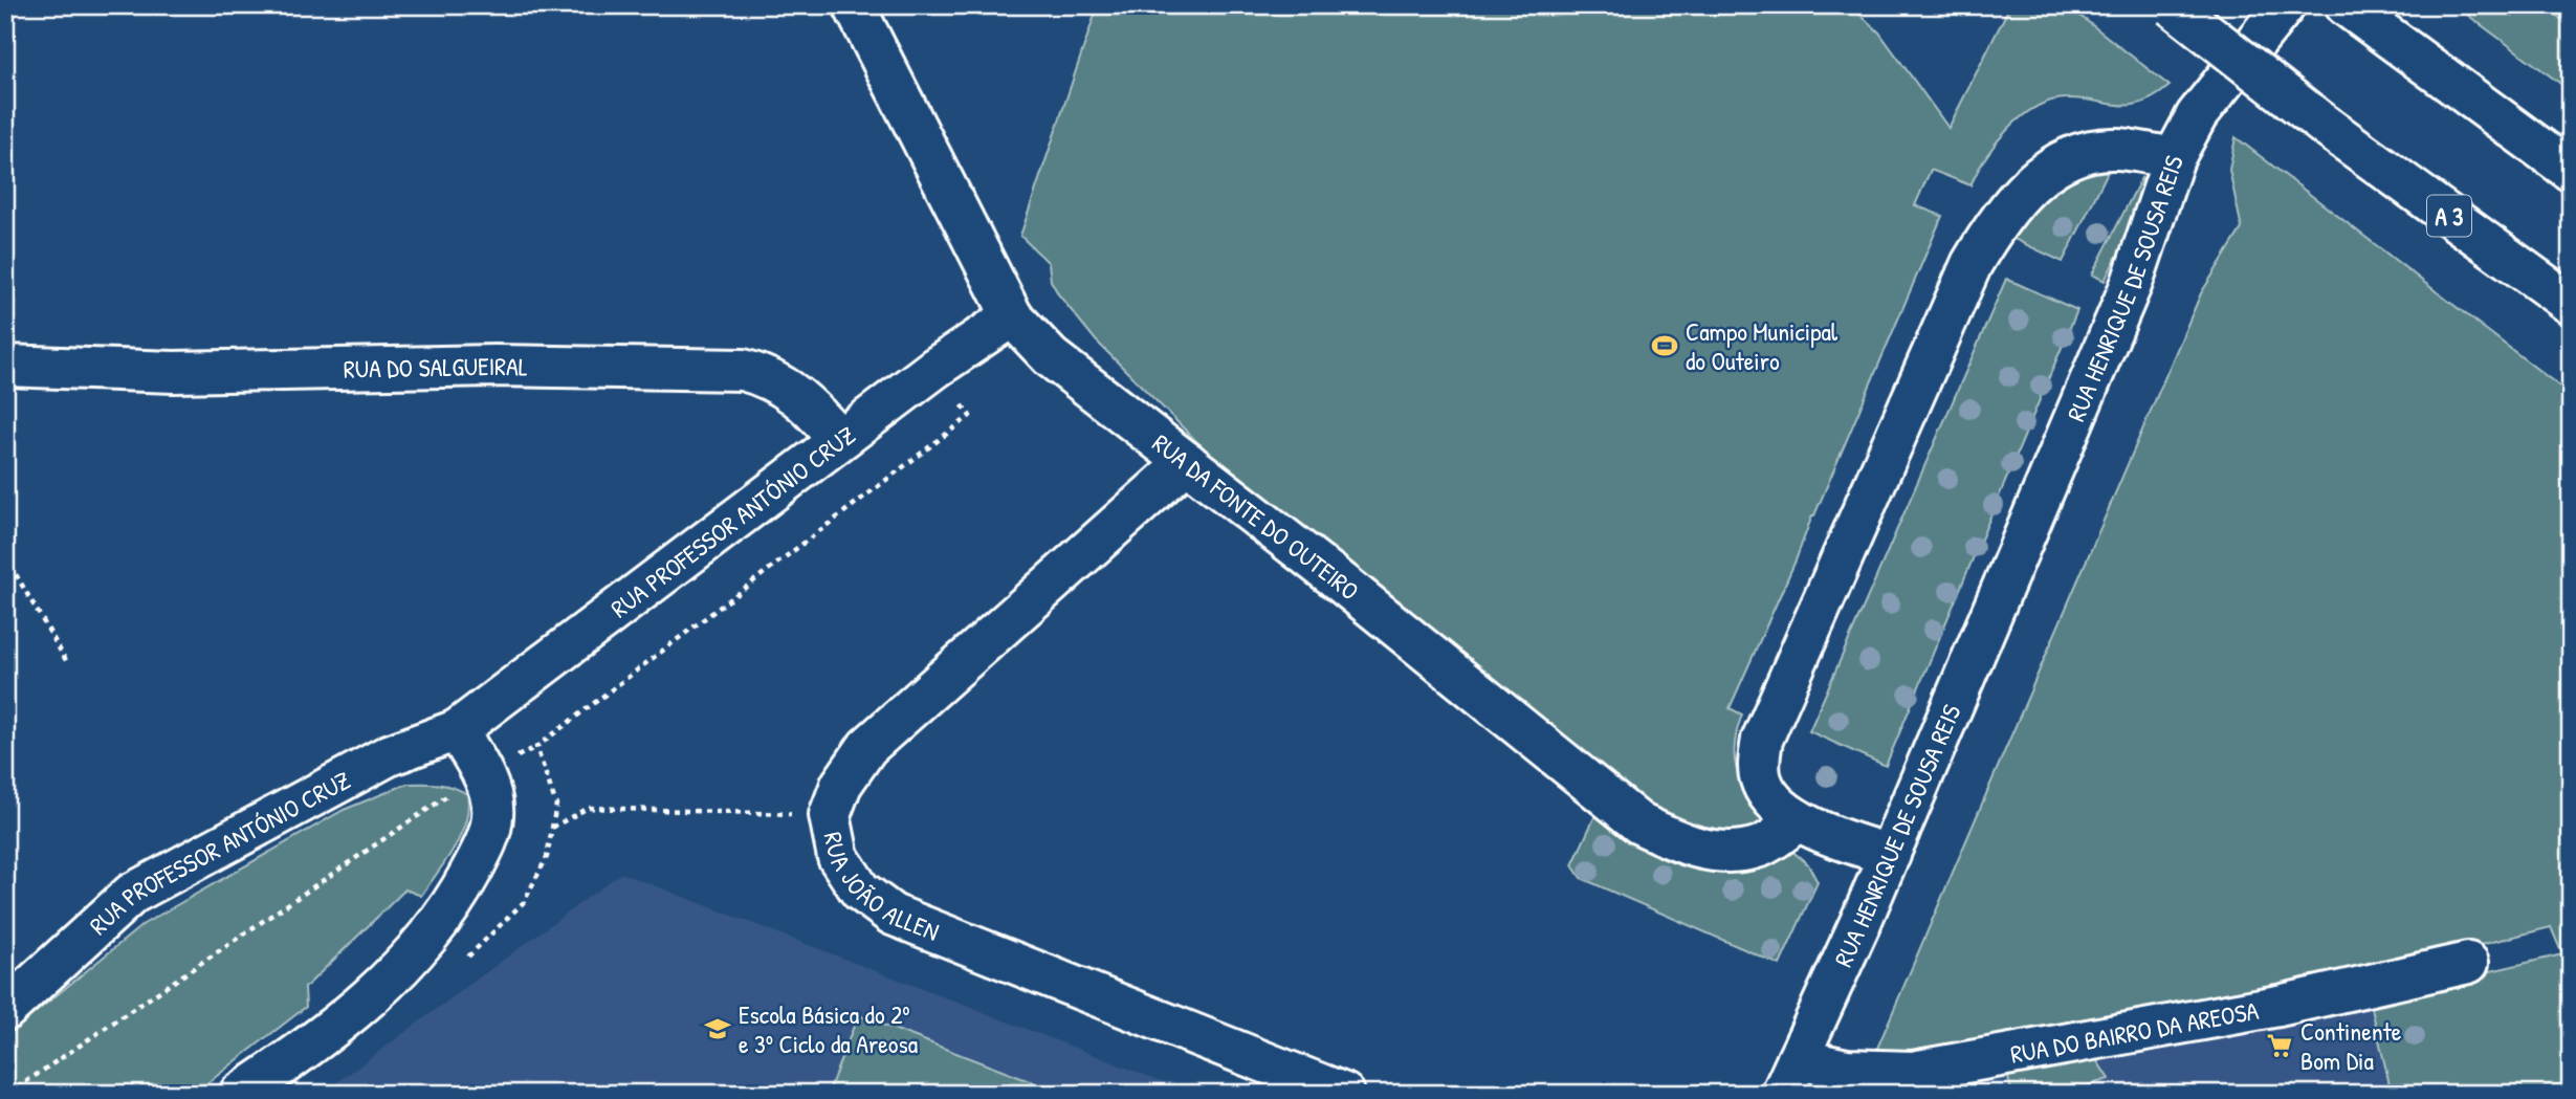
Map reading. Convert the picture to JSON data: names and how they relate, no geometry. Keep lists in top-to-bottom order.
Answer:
{
  "streets": {
    "main road": [
      "A 3",
      "RUA HENRIQUE DE SOUSA REIS",
      "RUA DO SALGUEIRAL",
      "RUA DA FONTE DO OUTEIRO",
      "RUA PROFESSOR ANTÓNIO CRUZ",
      "RUA JOÃO ALLEN",
      "RUA DO BAIRRO DA AREOSA"
    ]
  },
  "crossings": [
    ["RUA HENRIQUE DE SOUSA REIS", "RUA DA FONTE DO OUTEIRO"],
    ["RUA HENRIQUE DE SOUSA REIS", "RUA DO BAIRRO DA AREOSA"],
    ["RUA DO SALGUEIRAL", "RUA PROFESSOR ANTÓNIO CRUZ"],
    ["RUA DA FONTE DO OUTEIRO", "RUA PROFESSOR ANTÓNIO CRUZ"],
    ["RUA DA FONTE DO OUTEIRO", "RUA JOÃO ALLEN"]
  ],
  "places": {
    "sports": ["Campo Municipal do Outeiro"],
    "school or university": ["Escola Básica do 2º e 3º Ciclo da Areosa"],
    "supermarket": ["Continente Bom Dia"]
  }
}
